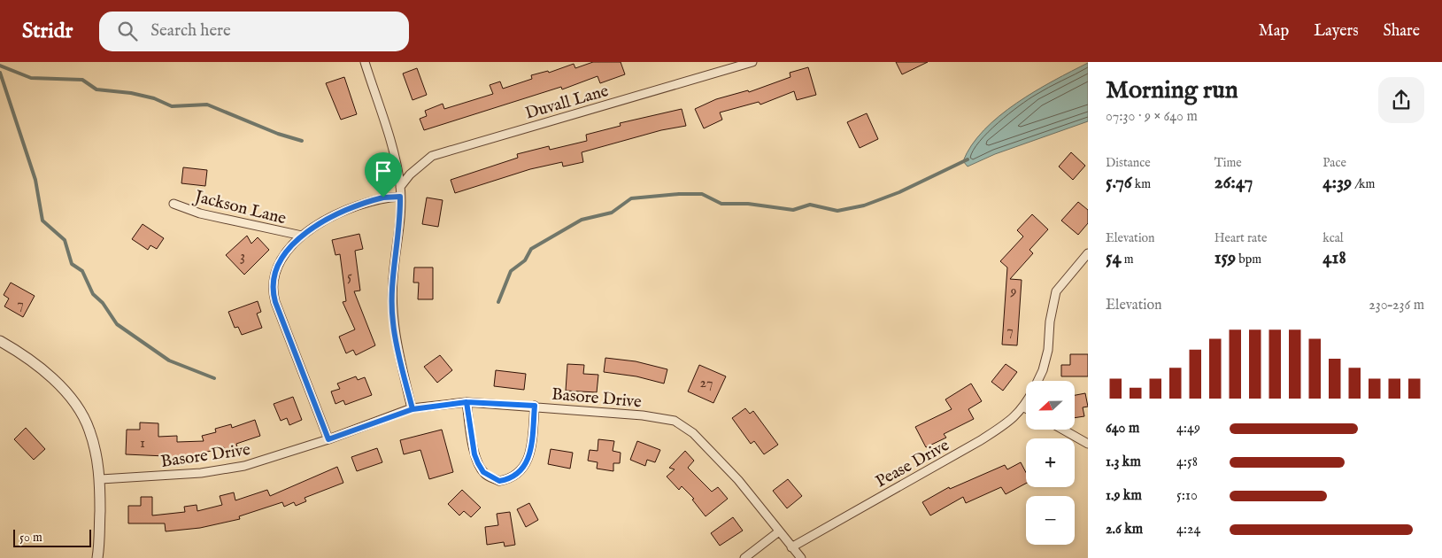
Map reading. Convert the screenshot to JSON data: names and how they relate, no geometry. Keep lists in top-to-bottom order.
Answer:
{
  "streets": {
    "street": [
      "Duvall Lane",
      "Jackson Lane",
      "Basore Drive",
      "Pease Drive"
    ]
  },
  "crossings": [
    ["Basore Drive", "Pease Drive"]
  ],
  "house_numbers": [
    "3",
    "5",
    "9",
    "7",
    "7",
    "27",
    "1"
  ],
  "scale_bar": "50 m",
  "north": "left",
  "page": {
    "header": "Stridr",
    "search": "Search here",
    "nav": ["Map", "Layers", "Share"],
    "heading": ["Morning run", "07:30 · 9 × 640 m"],
    "stats": [
      ["Distance", "5.76 km"],
      ["Time", "26:47"],
      ["Pace", "4:39 /km"],
      ["Elevation", "54 m"],
      ["Heart rate", "159 bpm"],
      ["kcal", "418"]
    ],
    "chart": ["Elevation", "230–236 m"],
    "map_buttons": ["+", "−"],
    "list": [
      {
        "name": "640 m",
        "note": "4:49"
      },
      {
        "name": "1.3 km",
        "note": "4:58"
      },
      {
        "name": "1.9 km",
        "note": "5:10"
      },
      {
        "name": "2.6 km",
        "note": "4:24"
      }
    ],
    "scale": "50 m"
  }
}
